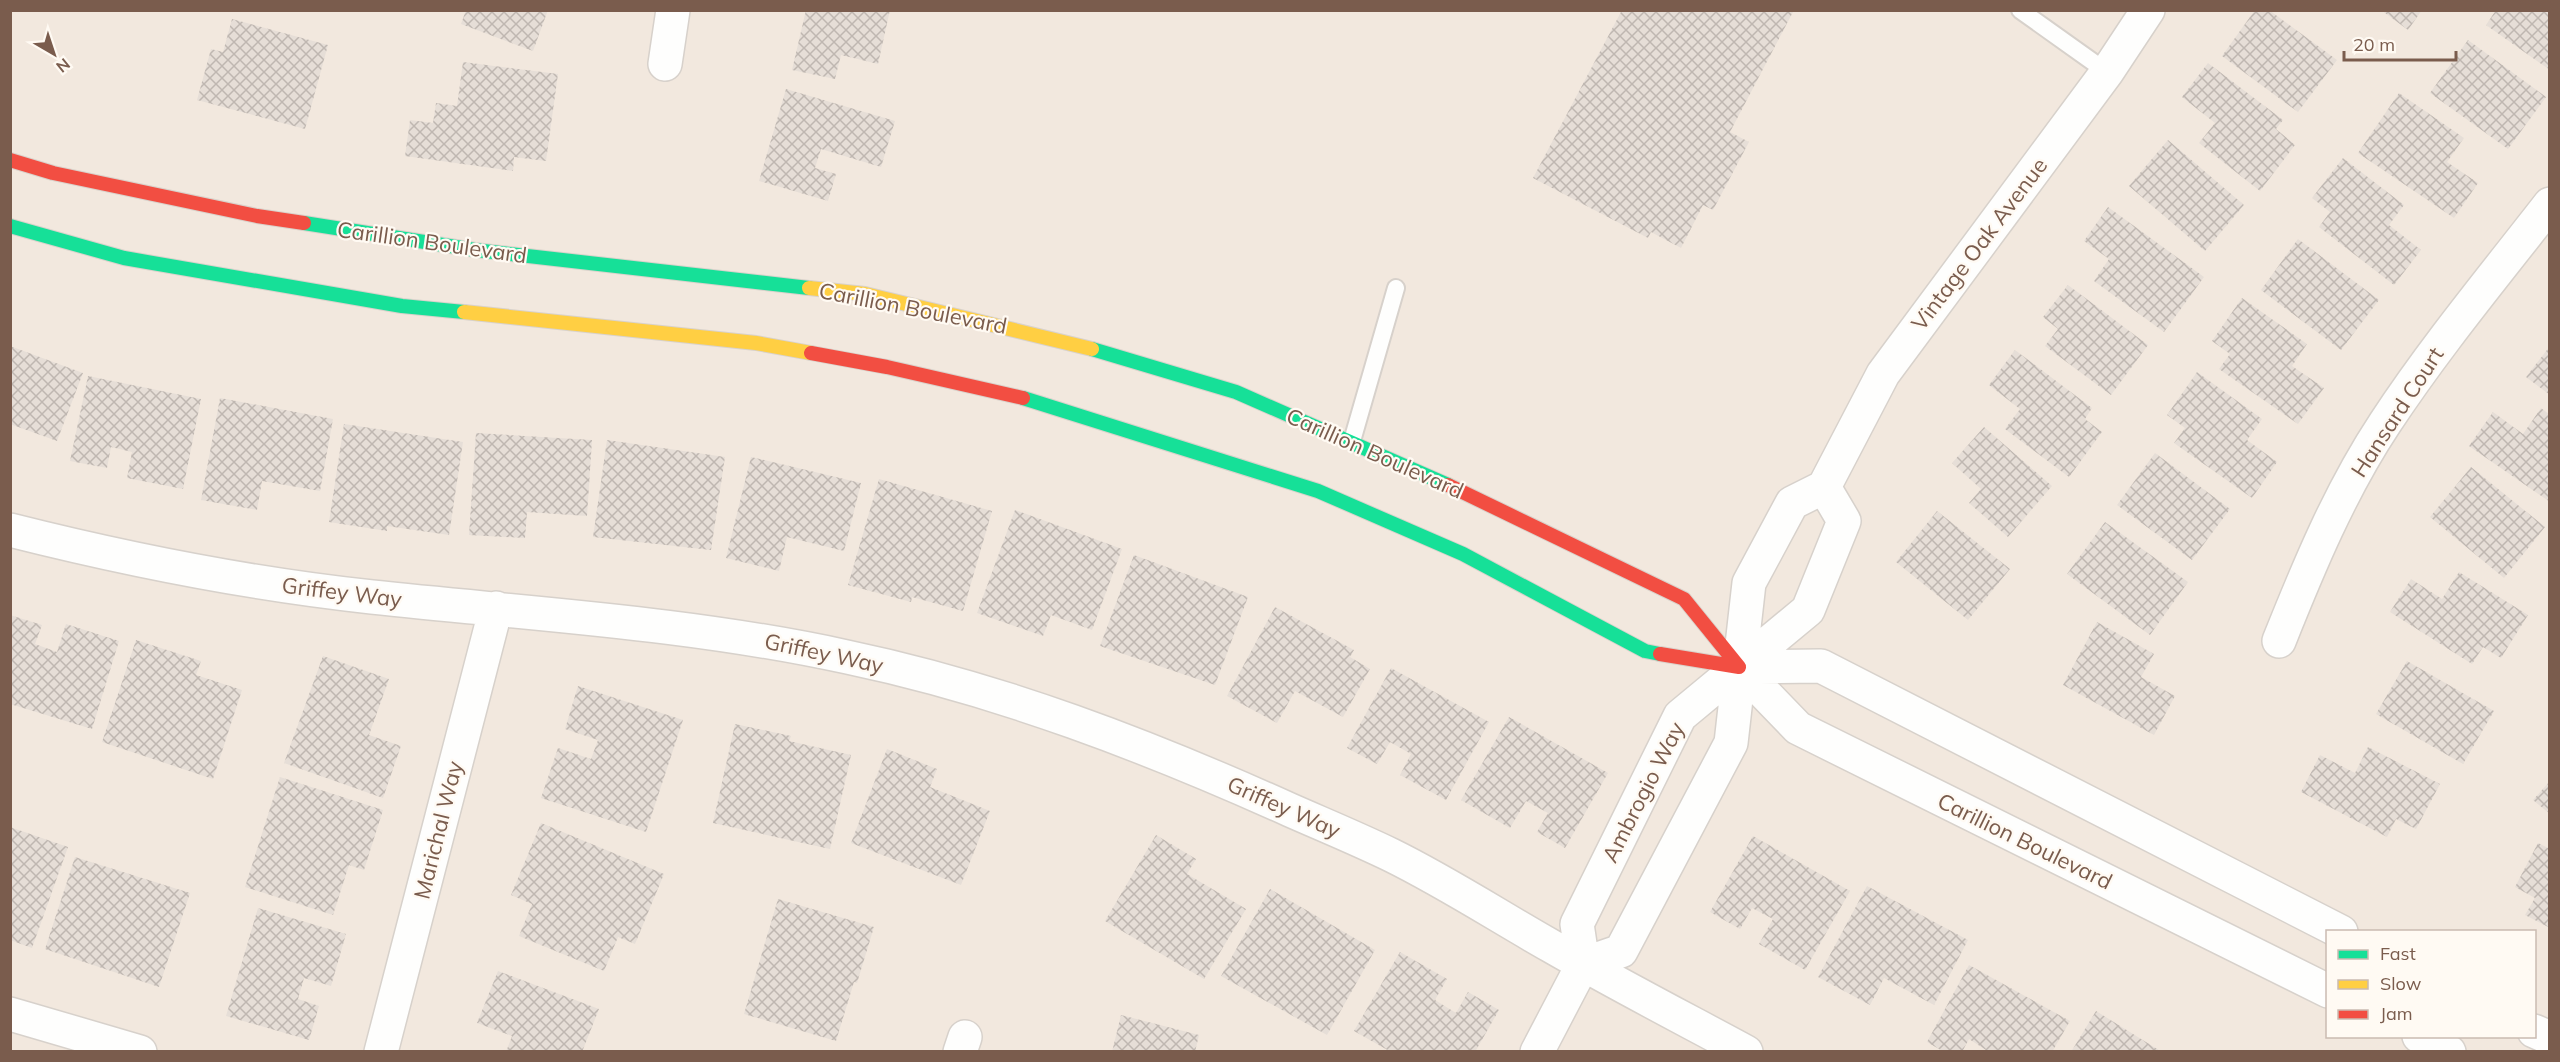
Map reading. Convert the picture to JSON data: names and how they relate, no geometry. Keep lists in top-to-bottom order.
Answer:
{
  "streets": {
    "street": [
      "Carillion Boulevard",
      "Vintage Oak Avenue",
      "Hansard Court",
      "Griffey Way",
      "Ambrogio Way",
      "Marichal Way"
    ]
  },
  "crossings": [
    ["Carillion Boulevard", "Ambrogio Way"],
    ["Griffey Way", "Ambrogio Way"],
    ["Griffey Way", "Marichal Way"]
  ],
  "legend": ["Fast", "Slow", "Jam"],
  "scale_bar": "20 m",
  "north": "bottom right"
}
